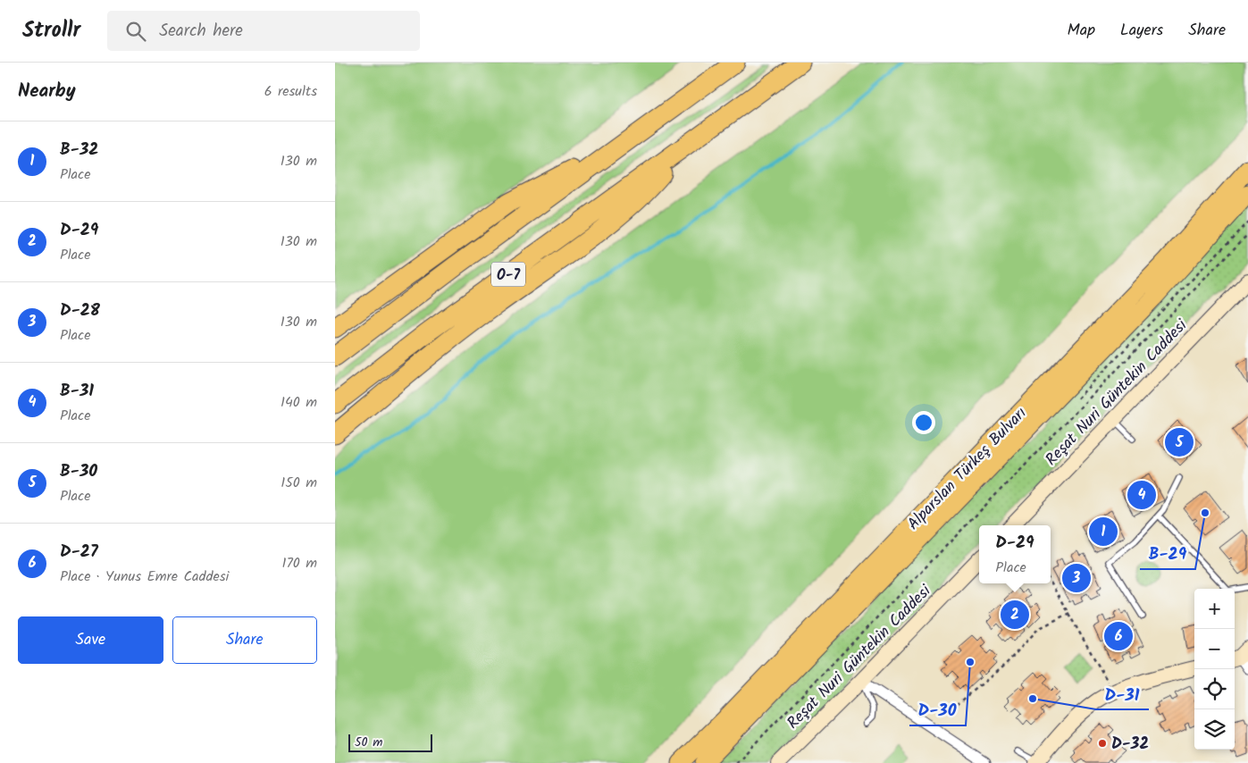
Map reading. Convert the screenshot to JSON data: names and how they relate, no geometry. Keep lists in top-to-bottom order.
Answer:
{
  "streets": {
    "highway": ["O-7"],
    "main road": ["Reşat Nuri Güntekin Caddesi", "Alparslan Türkeş Bulvarı"]
  },
  "places": [
    "B-29",
    "D-30",
    "D-31",
    "D-32"
  ],
  "scale_bar": "50 m",
  "page": {
    "header": "Strollr",
    "search": "Search here",
    "nav": ["Map", "Layers", "Share"],
    "heading": ["Nearby", "6 results"],
    "list": [
      {
        "mark": "1",
        "name": "B-32",
        "note": "Place",
        "value": "130 m"
      },
      {
        "mark": "2",
        "name": "D-29",
        "note": "Place",
        "value": "130 m"
      },
      {
        "mark": "3",
        "name": "D-28",
        "note": "Place",
        "value": "130 m"
      },
      {
        "mark": "4",
        "name": "B-31",
        "note": "Place",
        "value": "140 m"
      },
      {
        "mark": "5",
        "name": "B-30",
        "note": "Place",
        "value": "150 m"
      },
      {
        "mark": "6",
        "name": "D-27",
        "note": "Place · Yunus Emre Caddesi",
        "value": "170 m"
      }
    ],
    "pins": [
      "5",
      "4",
      "1",
      "3",
      "2",
      "6"
    ],
    "popup": ["D-29", "Place"],
    "map_buttons": ["+", "−"],
    "buttons": ["Save", "Share"],
    "scale": "50 m"
  }
}
